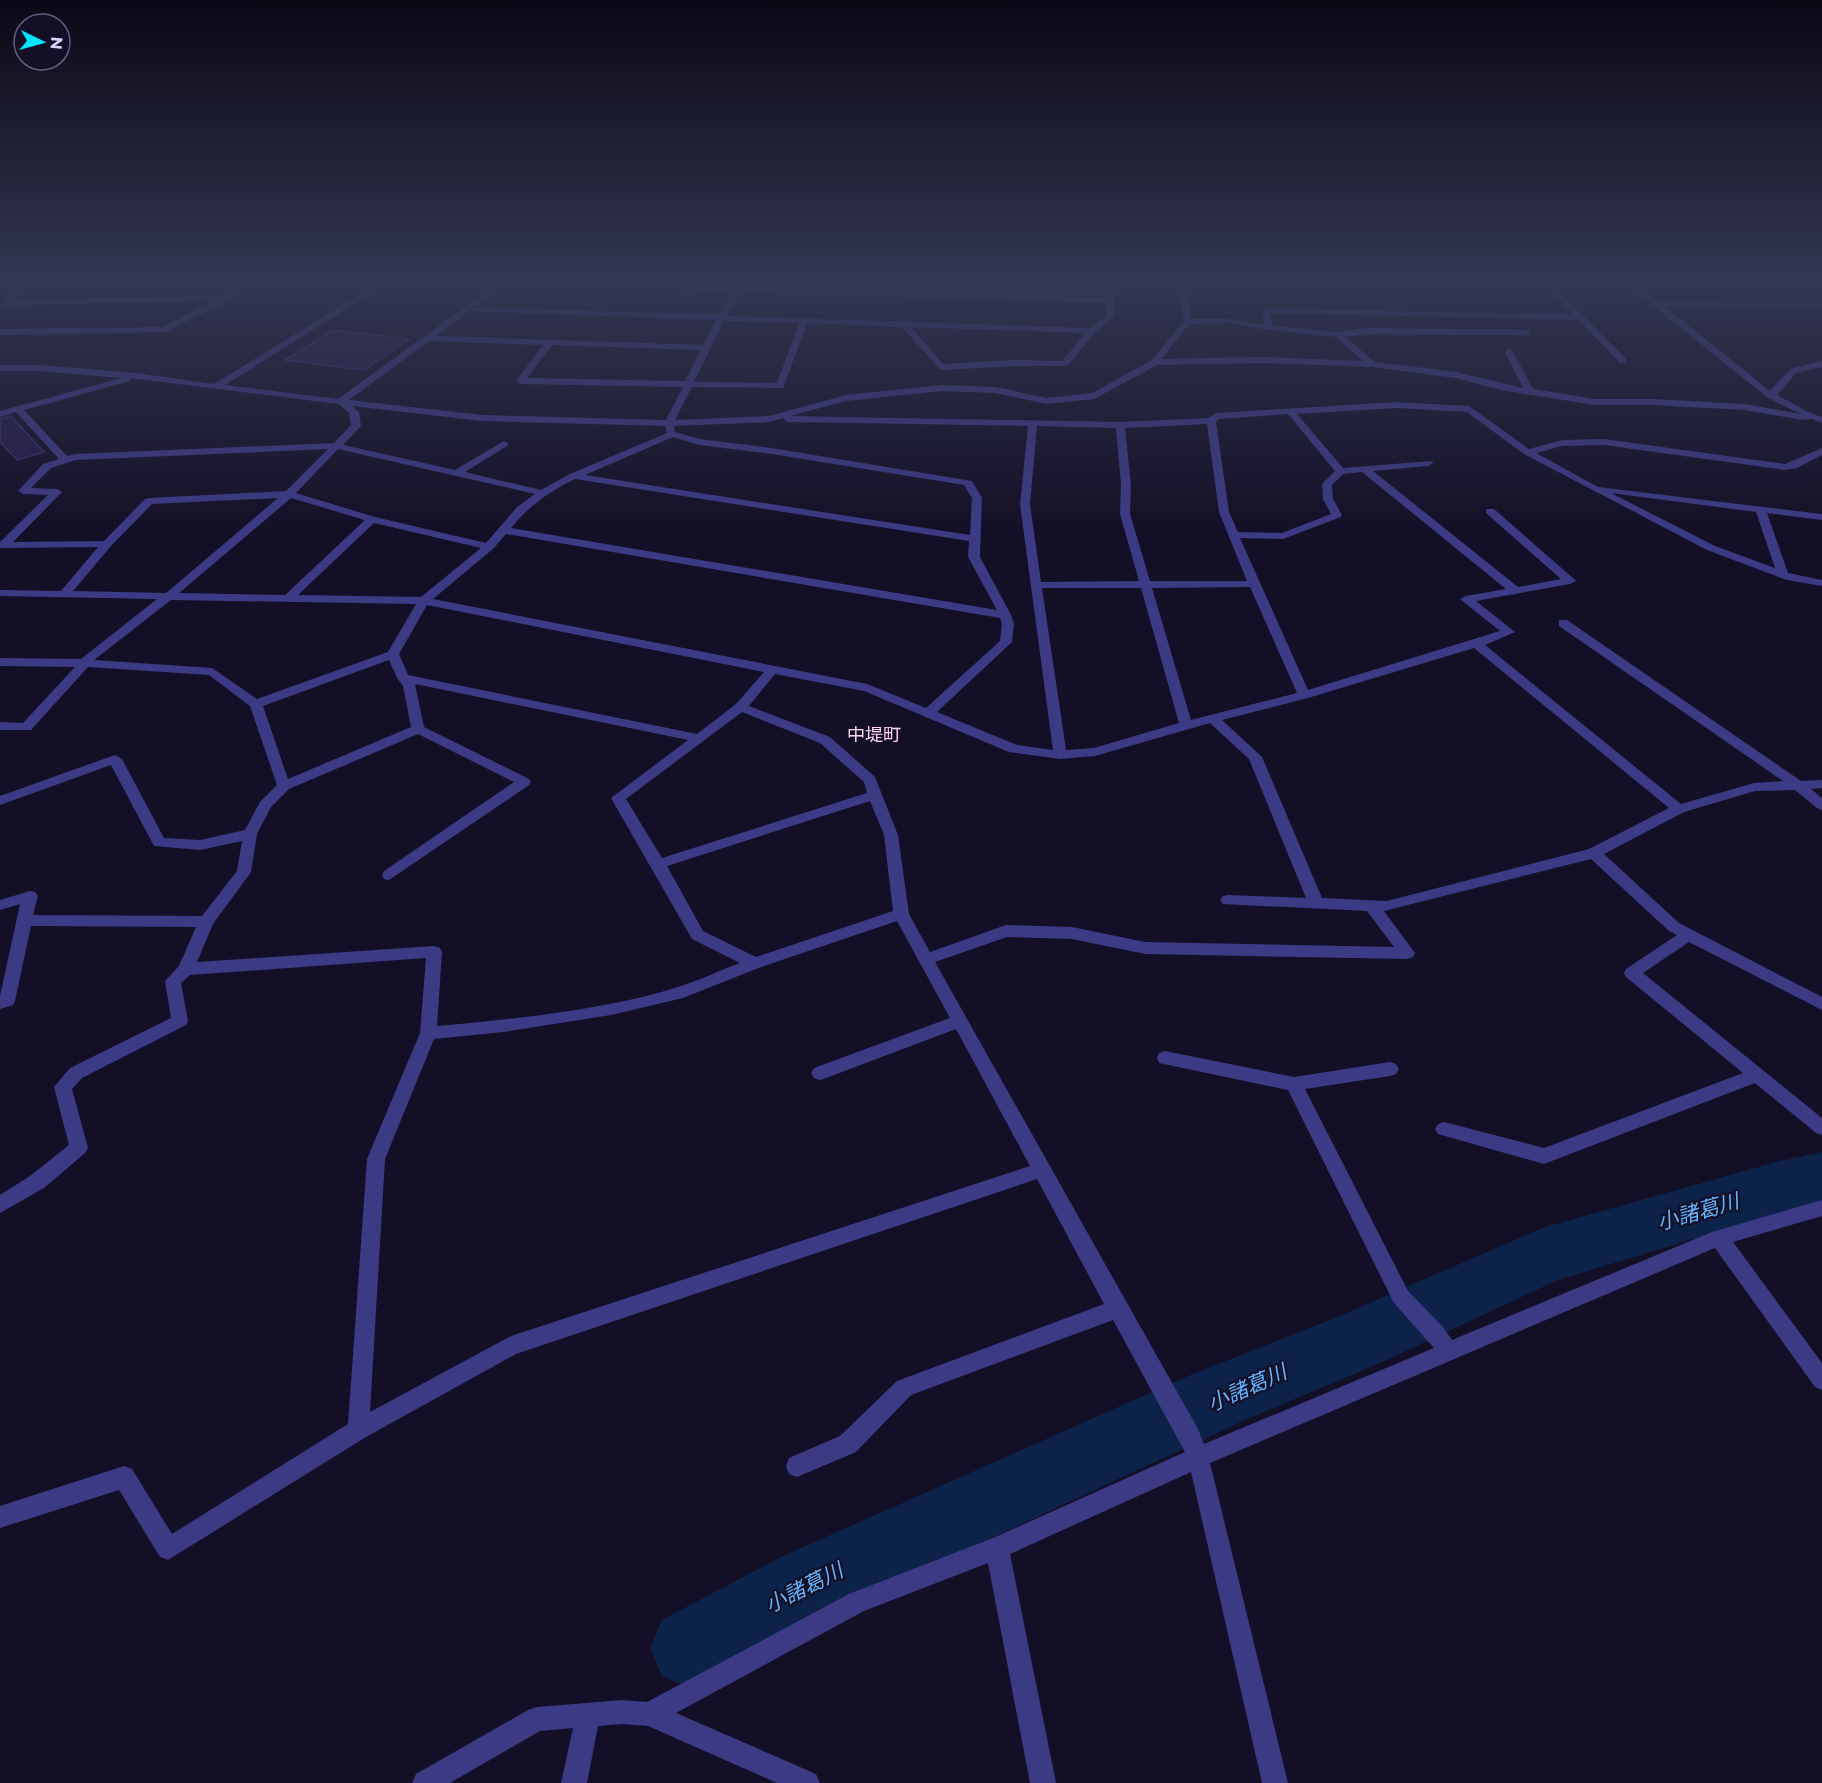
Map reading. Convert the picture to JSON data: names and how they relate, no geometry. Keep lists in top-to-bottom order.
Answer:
{
  "districts": ["中堤町"],
  "water": ["小諸葛川"],
  "north": "right"
}
